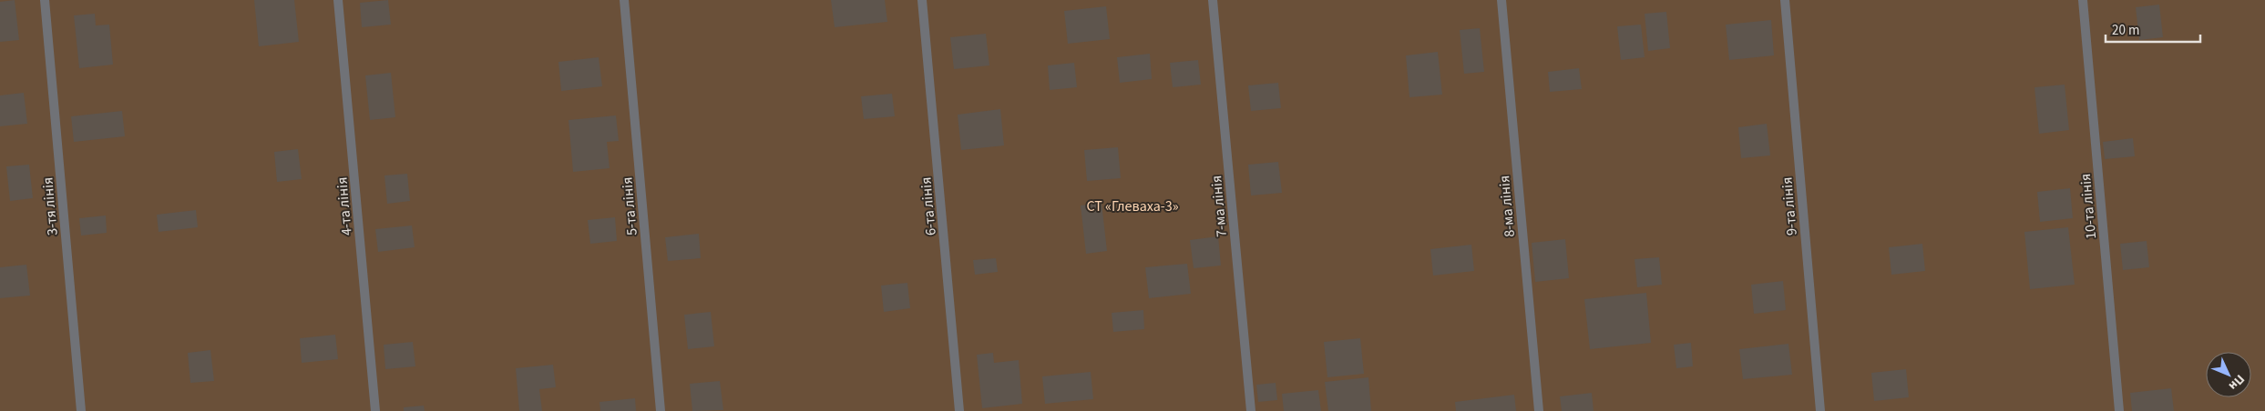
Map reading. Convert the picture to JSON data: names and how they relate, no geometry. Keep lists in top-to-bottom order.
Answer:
{
  "streets": {
    "lane": [
      "3-тя лінія",
      "4-та лінія",
      "5-та лінія",
      "6-та лінія",
      "7-ма лінія",
      "8-ма лінія",
      "9-та лінія",
      "10-та лінія"
    ]
  },
  "parks": ["СТ «Глеваха-3»"],
  "scale_bar": "20 m",
  "north": "bottom right"
}
